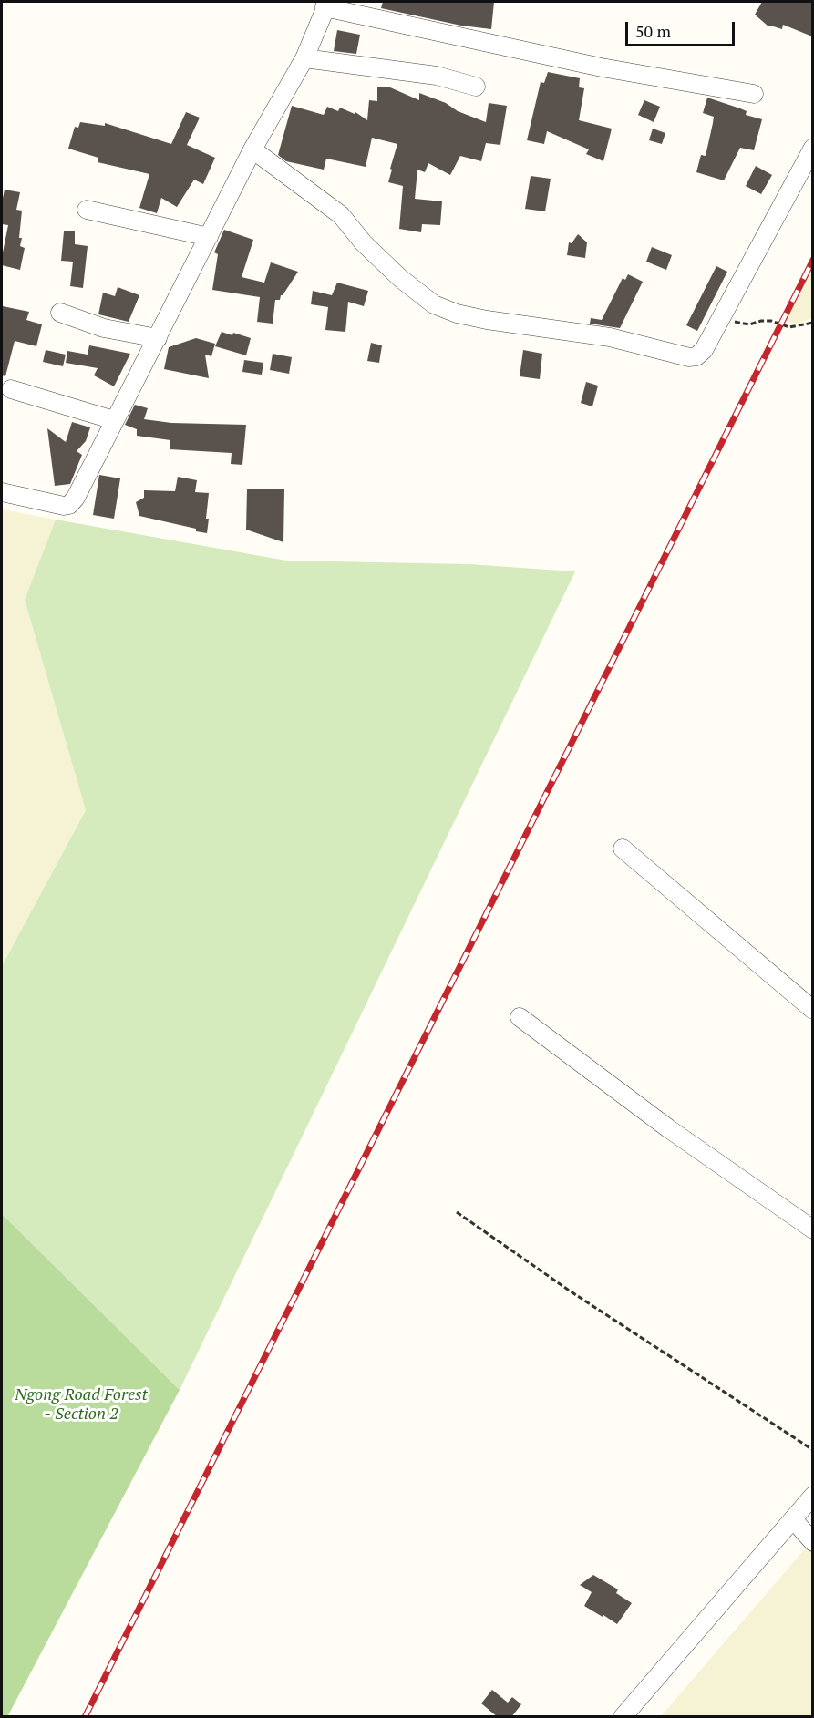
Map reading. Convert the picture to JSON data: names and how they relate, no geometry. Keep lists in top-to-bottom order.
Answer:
{
  "parks": ["Ngong Road Forest - Section 2"],
  "scale_bar": "50 m"
}
